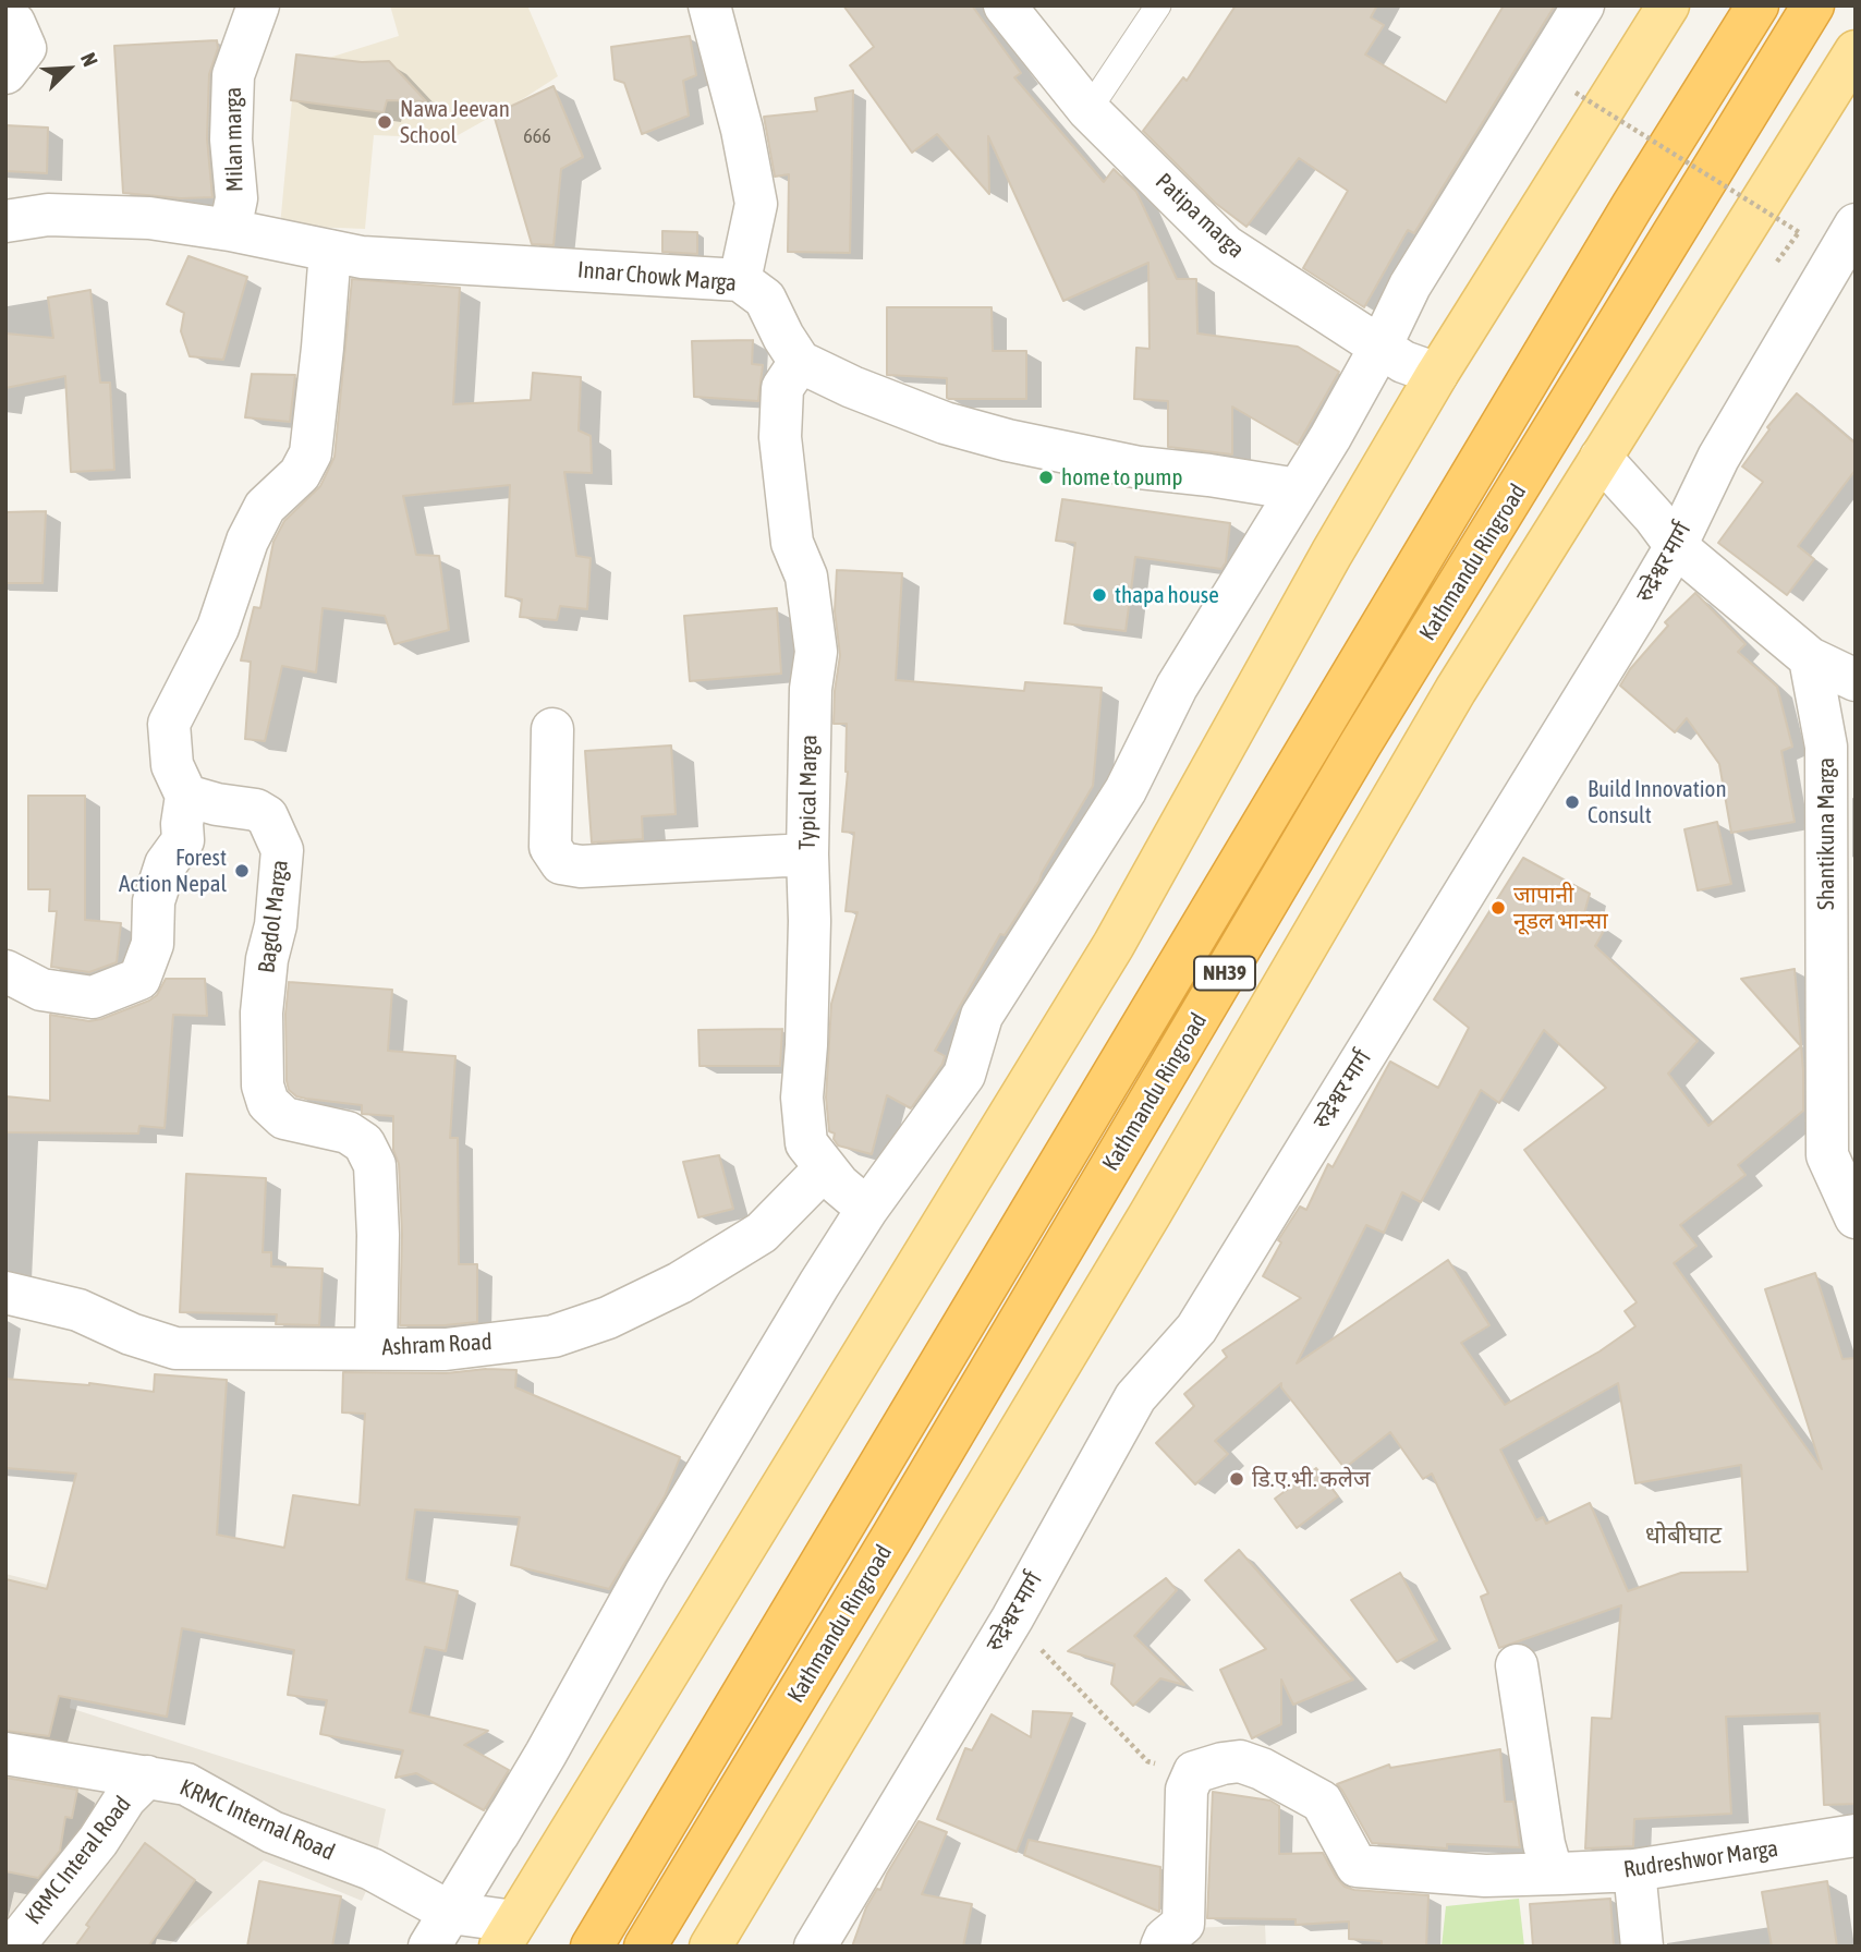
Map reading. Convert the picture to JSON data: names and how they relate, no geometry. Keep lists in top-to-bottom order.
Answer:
{
  "streets": {
    "highway": ["Kathmandu Ringroad", "NH39"],
    "street": [
      "Milan marga",
      "Patipa marga",
      "Innar Chowk Marga",
      "रुद्रेश्वर मार्ग",
      "Typical Marga",
      "Shantikuna Marga",
      "Bagdol Marga",
      "Ashram Road",
      "KRMC Internal Road",
      "Rudreshwor Marga",
      "KRMC Interal Road"
    ]
  },
  "crossings": [
    ["Milan marga", "Innar Chowk Marga"],
    ["Innar Chowk Marga", "Typical Marga"],
    ["Typical Marga", "Ashram Road"],
    ["Bagdol Marga", "Ashram Road"],
    ["KRMC Internal Road", "KRMC Interal Road"]
  ],
  "districts": ["धोबीघाट"],
  "places": [
    "Nawa Jeevan School",
    "home to pump",
    "thapa house",
    "Build Innovation Consult",
    "Forest Action Nepal",
    "जापानी नूडल भान्सा",
    "डि.ए.भी. कलेज"
  ],
  "house_numbers": ["666"],
  "north": "top right"
}
